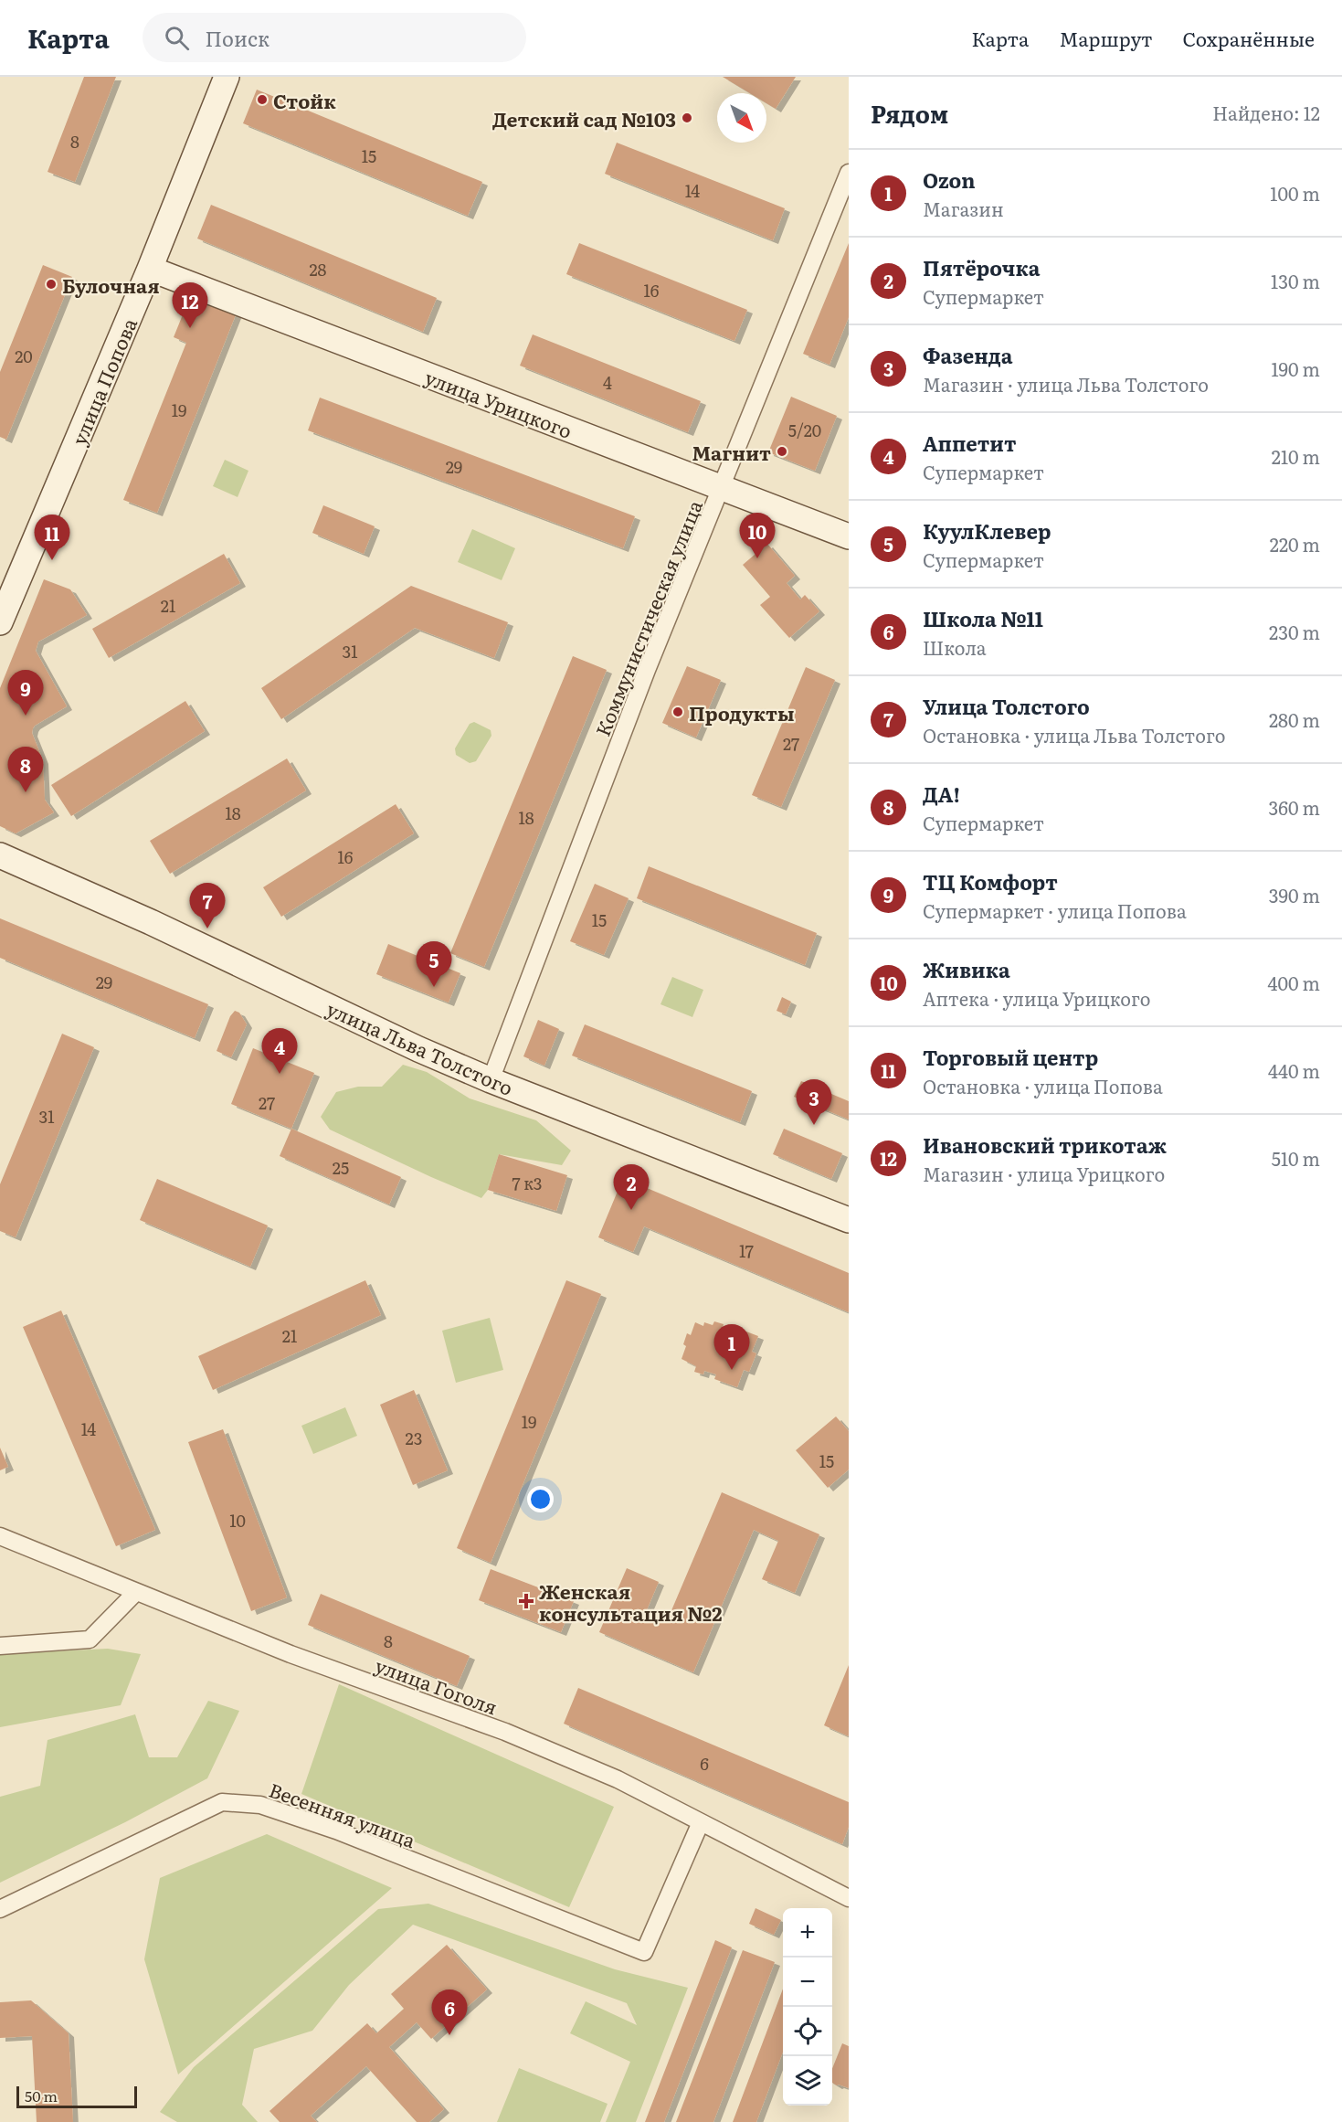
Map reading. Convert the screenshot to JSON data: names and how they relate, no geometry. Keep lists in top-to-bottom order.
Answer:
{
  "streets": {
    "street": [
      "улица Попова",
      "улица Урицкого",
      "Коммунистическая улица",
      "улица Льва Толстого",
      "улица Гоголя",
      "Весенняя улица"
    ]
  },
  "crossings": [
    ["улица Попова", "улица Урицкого"],
    ["улица Урицкого", "Коммунистическая улица"],
    ["Коммунистическая улица", "улица Льва Толстого"],
    ["улица Гоголя", "Весенняя улица"]
  ],
  "places": {
    "other": [
      "Стойк",
      "Детский сад №103",
      "Булочная",
      "Магнит",
      "Продукты"
    ],
    "health": ["Женская консультация №2"]
  },
  "house_numbers": [
    "8",
    "15",
    "14",
    "28",
    "16",
    "20",
    "4",
    "19",
    "5/20",
    "29",
    "21",
    "31",
    "27",
    "18",
    "18",
    "16",
    "15",
    "29",
    "27",
    "31",
    "25",
    "7 к3",
    "17",
    "21",
    "19",
    "14",
    "23",
    "15",
    "10",
    "8",
    "6"
  ],
  "scale_bar": "50 m",
  "north": "bottom right",
  "page": {
    "header": "Карта",
    "search": "Поиск",
    "nav": ["Карта", "Маршрут", "Сохранённые"],
    "heading": ["Рядом", "Найдено: 12"],
    "list": [
      {
        "mark": "1",
        "name": "Ozon",
        "note": "Магазин",
        "value": "100 m"
      },
      {
        "mark": "2",
        "name": "Пятёрочка",
        "note": "Супермаркет",
        "value": "130 m"
      },
      {
        "mark": "3",
        "name": "Фазенда",
        "note": "Магазин · улица Льва Толстого",
        "value": "190 m"
      },
      {
        "mark": "4",
        "name": "Аппетит",
        "note": "Супермаркет",
        "value": "210 m"
      },
      {
        "mark": "5",
        "name": "КуулКлевер",
        "note": "Супермаркет",
        "value": "220 m"
      },
      {
        "mark": "6",
        "name": "Школа №11",
        "note": "Школа",
        "value": "230 m"
      },
      {
        "mark": "7",
        "name": "Улица Толстого",
        "note": "Остановка · улица Льва Толстого",
        "value": "280 m"
      },
      {
        "mark": "8",
        "name": "ДА!",
        "note": "Супермаркет",
        "value": "360 m"
      },
      {
        "mark": "9",
        "name": "ТЦ Комфорт",
        "note": "Супермаркет · улица Попова",
        "value": "390 m"
      },
      {
        "mark": "10",
        "name": "Живика",
        "note": "Аптека · улица Урицкого",
        "value": "400 m"
      },
      {
        "mark": "11",
        "name": "Торговый центр",
        "note": "Остановка · улица Попова",
        "value": "440 m"
      },
      {
        "mark": "12",
        "name": "Ивановский трикотаж",
        "note": "Магазин · улица Урицкого",
        "value": "510 m"
      }
    ],
    "pins": [
      "12",
      "10",
      "11",
      "9",
      "8",
      "7",
      "5",
      "4",
      "3",
      "2",
      "1",
      "6"
    ],
    "map_buttons": ["+", "−"],
    "scale": "50 m"
  }
}
